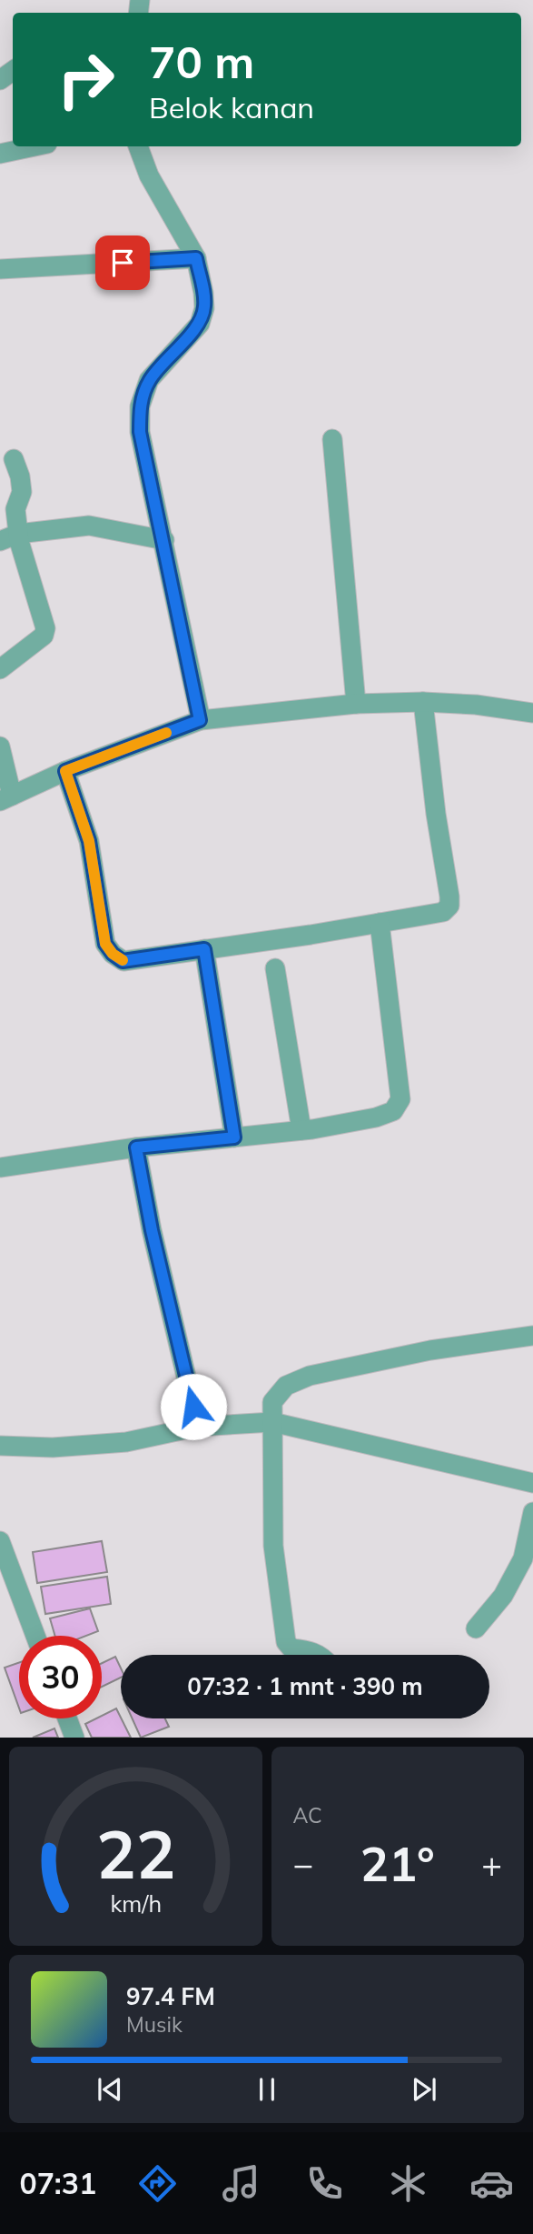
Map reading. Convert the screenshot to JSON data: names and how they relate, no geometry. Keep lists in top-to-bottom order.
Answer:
{
  "page": {
    "turn": ["70 m", "Belok kanan"],
    "limit": "30",
    "trip": "07:32 · 1 mnt · 390 m",
    "tile": "AC",
    "heat": ["−", "21°", "+"],
    "song": ["97.4 FM", "Musik"],
    "tabs": "07:31",
    "gauge": ["22", "km/h"]
  }
}
